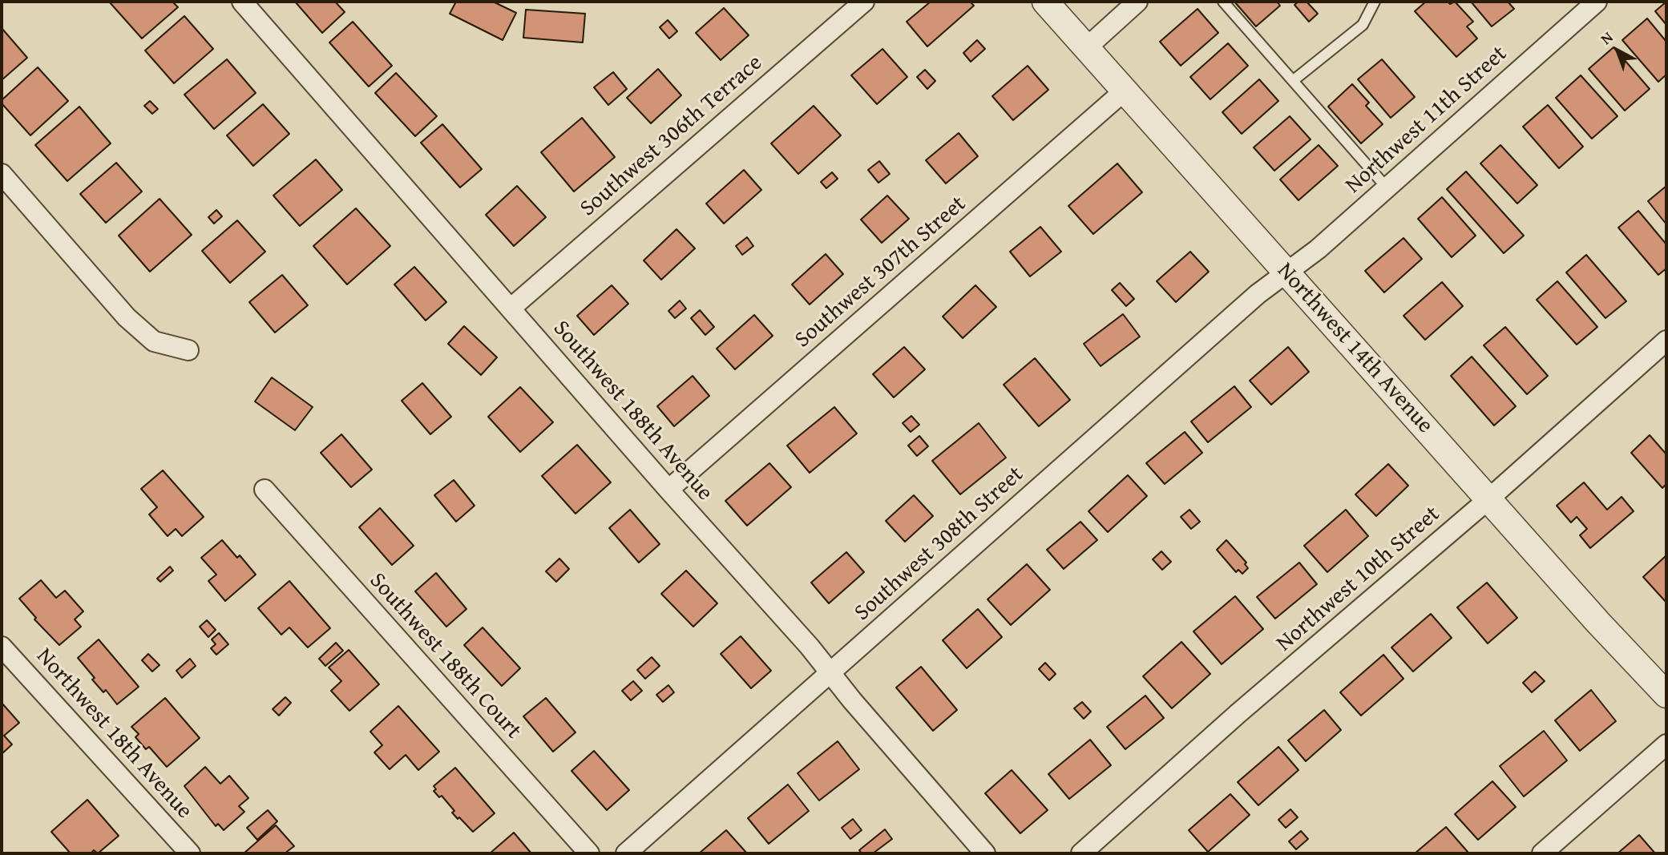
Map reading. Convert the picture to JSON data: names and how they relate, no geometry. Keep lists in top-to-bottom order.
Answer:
{
  "streets": {
    "street": [
      "Northwest 11th Street",
      "Southwest 306th Terrace",
      "Southwest 307th Street",
      "Northwest 14th Avenue",
      "Southwest 188th Avenue",
      "Southwest 308th Street",
      "Northwest 10th Street",
      "Southwest 188th Court",
      "Northwest 18th Avenue"
    ]
  },
  "crossings": [
    ["Northwest 11th Street", "Northwest 14th Avenue"],
    ["Northwest 11th Street", "Southwest 308th Street"],
    ["Southwest 306th Terrace", "Southwest 188th Avenue"],
    ["Southwest 307th Street", "Northwest 14th Avenue"],
    ["Southwest 307th Street", "Southwest 188th Avenue"],
    ["Northwest 14th Avenue", "Southwest 308th Street"],
    ["Northwest 14th Avenue", "Northwest 10th Street"],
    ["Southwest 188th Avenue", "Southwest 308th Street"]
  ],
  "north": "top left"
}
